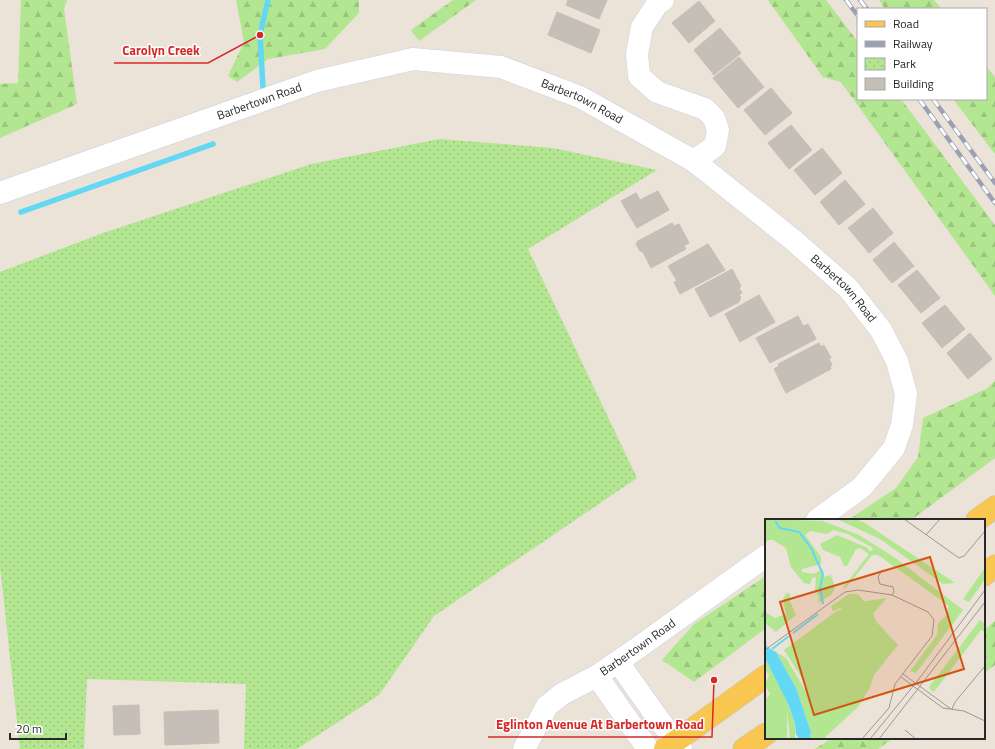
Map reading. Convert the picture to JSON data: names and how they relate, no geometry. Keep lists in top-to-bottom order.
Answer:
{
  "streets": {
    "street": ["Barbertown Road"]
  },
  "places": ["Carolyn Creek", "Eglinton Avenue At Barbertown Road"],
  "legend": [
    "Road",
    "Railway",
    "Park",
    "Building"
  ],
  "scale_bar": "20 m"
}
